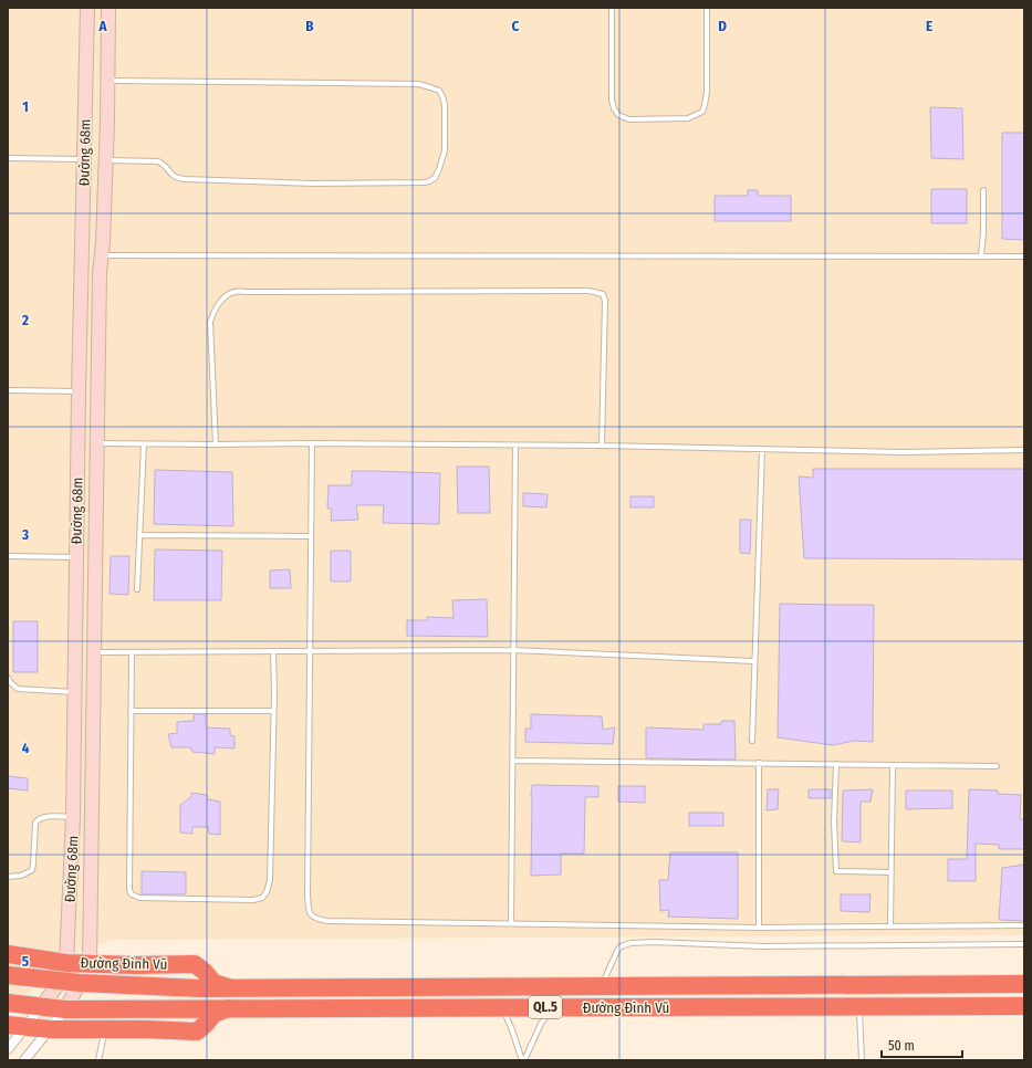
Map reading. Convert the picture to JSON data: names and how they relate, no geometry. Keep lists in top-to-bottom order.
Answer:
{
  "streets": {
    "highway": ["Đường Đình Vũ", "QL.5"],
    "street": ["Đường 68m"]
  },
  "crossings": [
    ["Đường 68m", "Đường Đình Vũ"]
  ],
  "scale_bar": "50 m",
  "grid": {
    "columns": [
      "A",
      "B",
      "C",
      "D",
      "E"
    ],
    "rows": [
      "1",
      "2",
      "3",
      "4",
      "5"
    ]
  }
}
